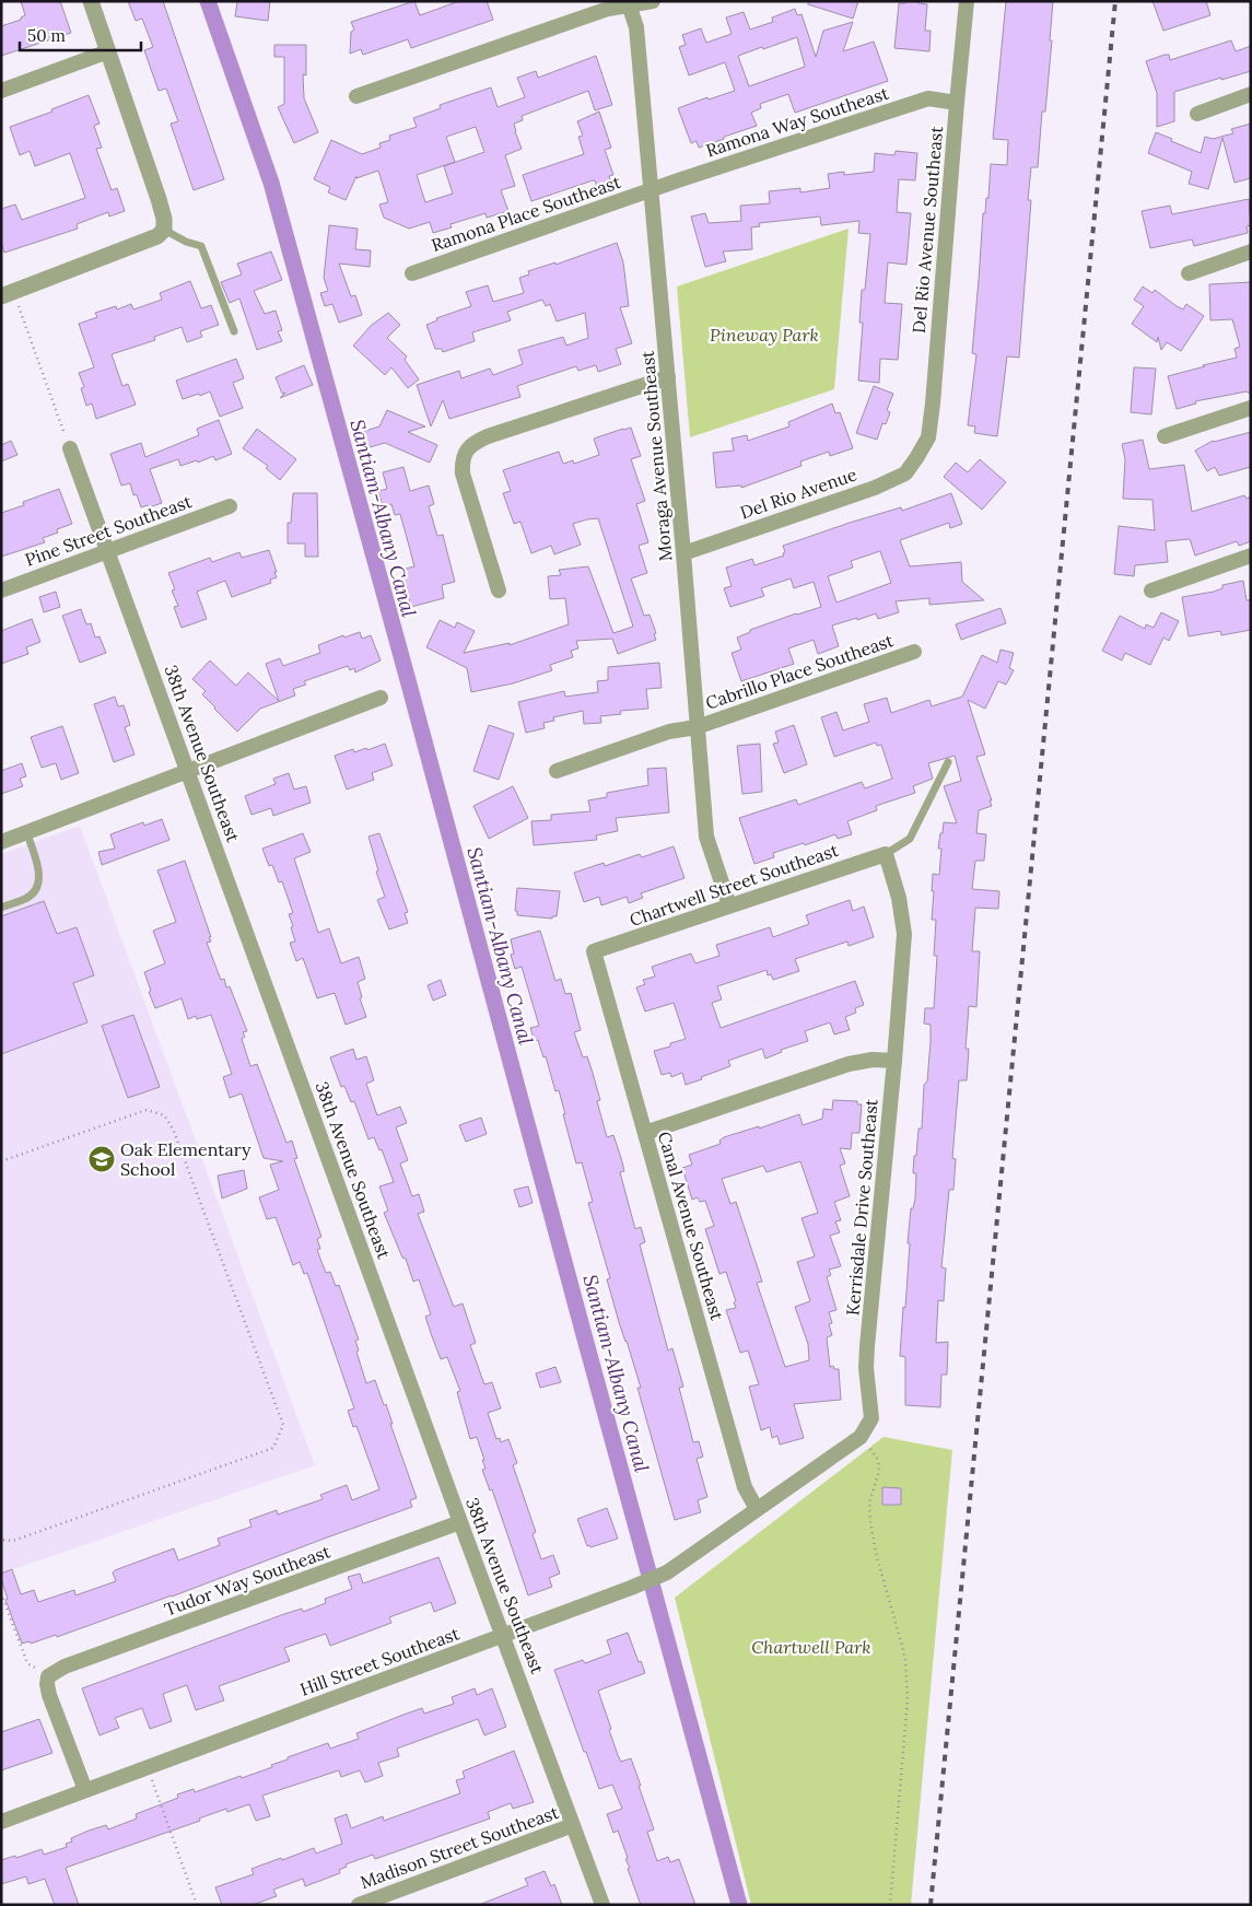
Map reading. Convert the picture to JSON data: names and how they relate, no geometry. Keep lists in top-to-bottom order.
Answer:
{
  "streets": {
    "street": [
      "Ramona Way Southeast",
      "Ramona Place Southeast",
      "Del Rio Avenue Southeast",
      "Moraga Avenue Southeast",
      "Del Rio Avenue",
      "Pine Street Southeast",
      "Cabrillo Place Southeast",
      "38th Avenue Southeast",
      "Chartwell Street Southeast",
      "Kerrisdale Drive Southeast",
      "Canal Avenue Southeast",
      "Tudor Way Southeast",
      "Hill Street Southeast",
      "Madison Street Southeast"
    ]
  },
  "crossings": [
    ["Ramona Way Southeast", "Ramona Place Southeast"],
    ["Ramona Way Southeast", "Del Rio Avenue Southeast"],
    ["Ramona Way Southeast", "Moraga Avenue Southeast"],
    ["Ramona Place Southeast", "Moraga Avenue Southeast"],
    ["Del Rio Avenue Southeast", "Del Rio Avenue"],
    ["Moraga Avenue Southeast", "Del Rio Avenue"],
    ["Moraga Avenue Southeast", "Cabrillo Place Southeast"],
    ["Moraga Avenue Southeast", "Chartwell Street Southeast"],
    ["Pine Street Southeast", "38th Avenue Southeast"],
    ["38th Avenue Southeast", "Tudor Way Southeast"],
    ["38th Avenue Southeast", "Hill Street Southeast"],
    ["38th Avenue Southeast", "Madison Street Southeast"],
    ["Chartwell Street Southeast", "Kerrisdale Drive Southeast"],
    ["Chartwell Street Southeast", "Canal Avenue Southeast"],
    ["Canal Avenue Southeast", "Hill Street Southeast"]
  ],
  "water": ["Santiam-Albany Canal"],
  "parks": ["Pineway Park", "Chartwell Park"],
  "places": {
    "school or university": ["Oak Elementary School"]
  },
  "scale_bar": "50 m"
}
